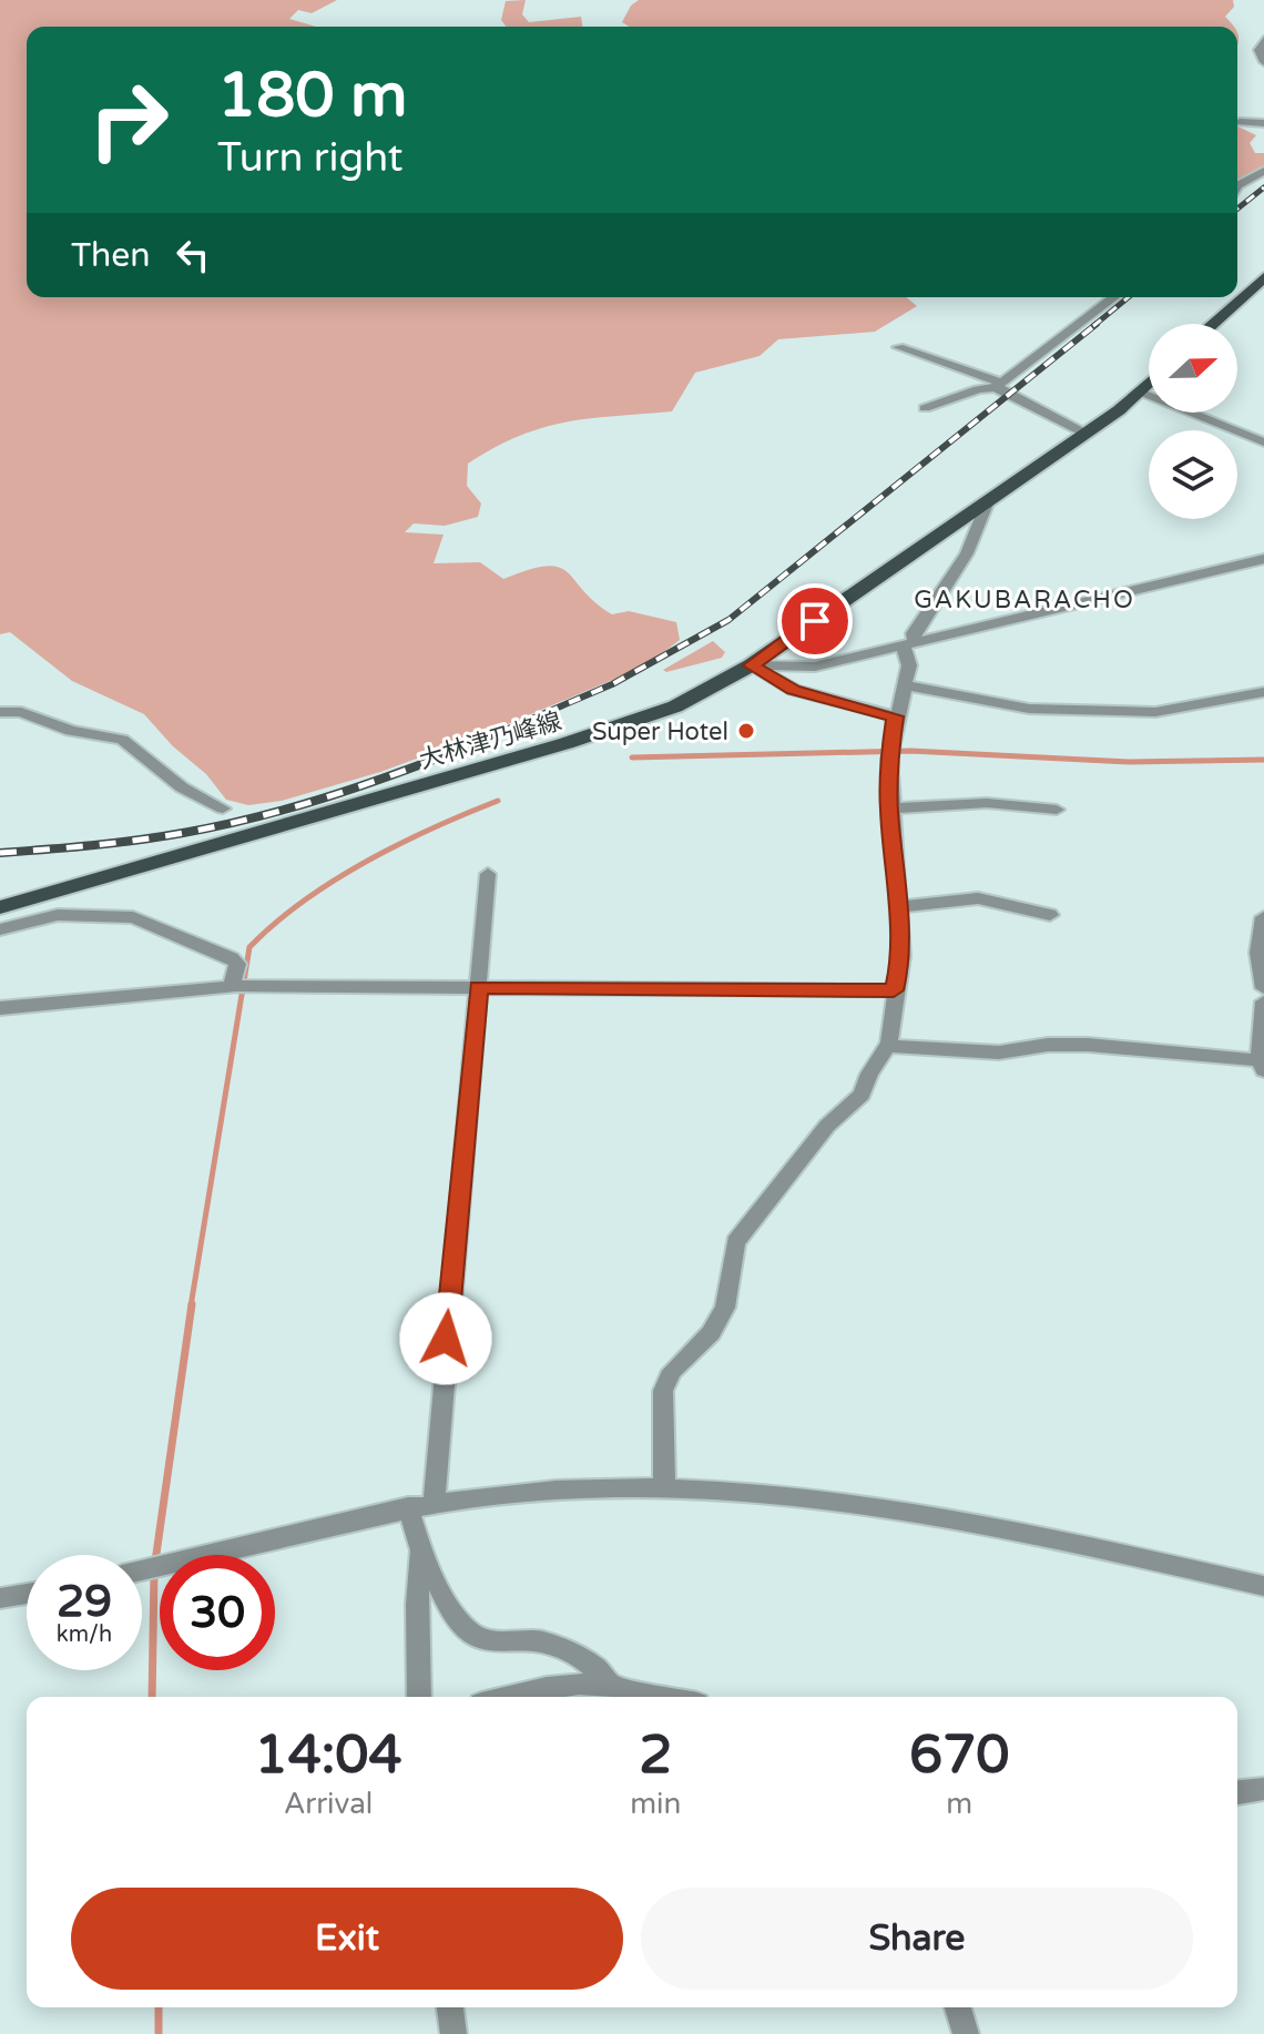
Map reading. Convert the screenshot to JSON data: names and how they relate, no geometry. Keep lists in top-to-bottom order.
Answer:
{
  "streets": {
    "main road": ["大林津乃峰線"]
  },
  "districts": ["GAKUBARACHO"],
  "places": ["Super Hotel"],
  "north": "right",
  "page": {
    "turn": ["180 m", "Turn right"],
    "then": "Then",
    "speed": "29 km/h",
    "limit": "30",
    "eta": [
      "14:04",
      "Arrival",
      "2",
      "min",
      "670",
      "m"
    ],
    "buttons": ["Exit", "Share"]
  }
}
